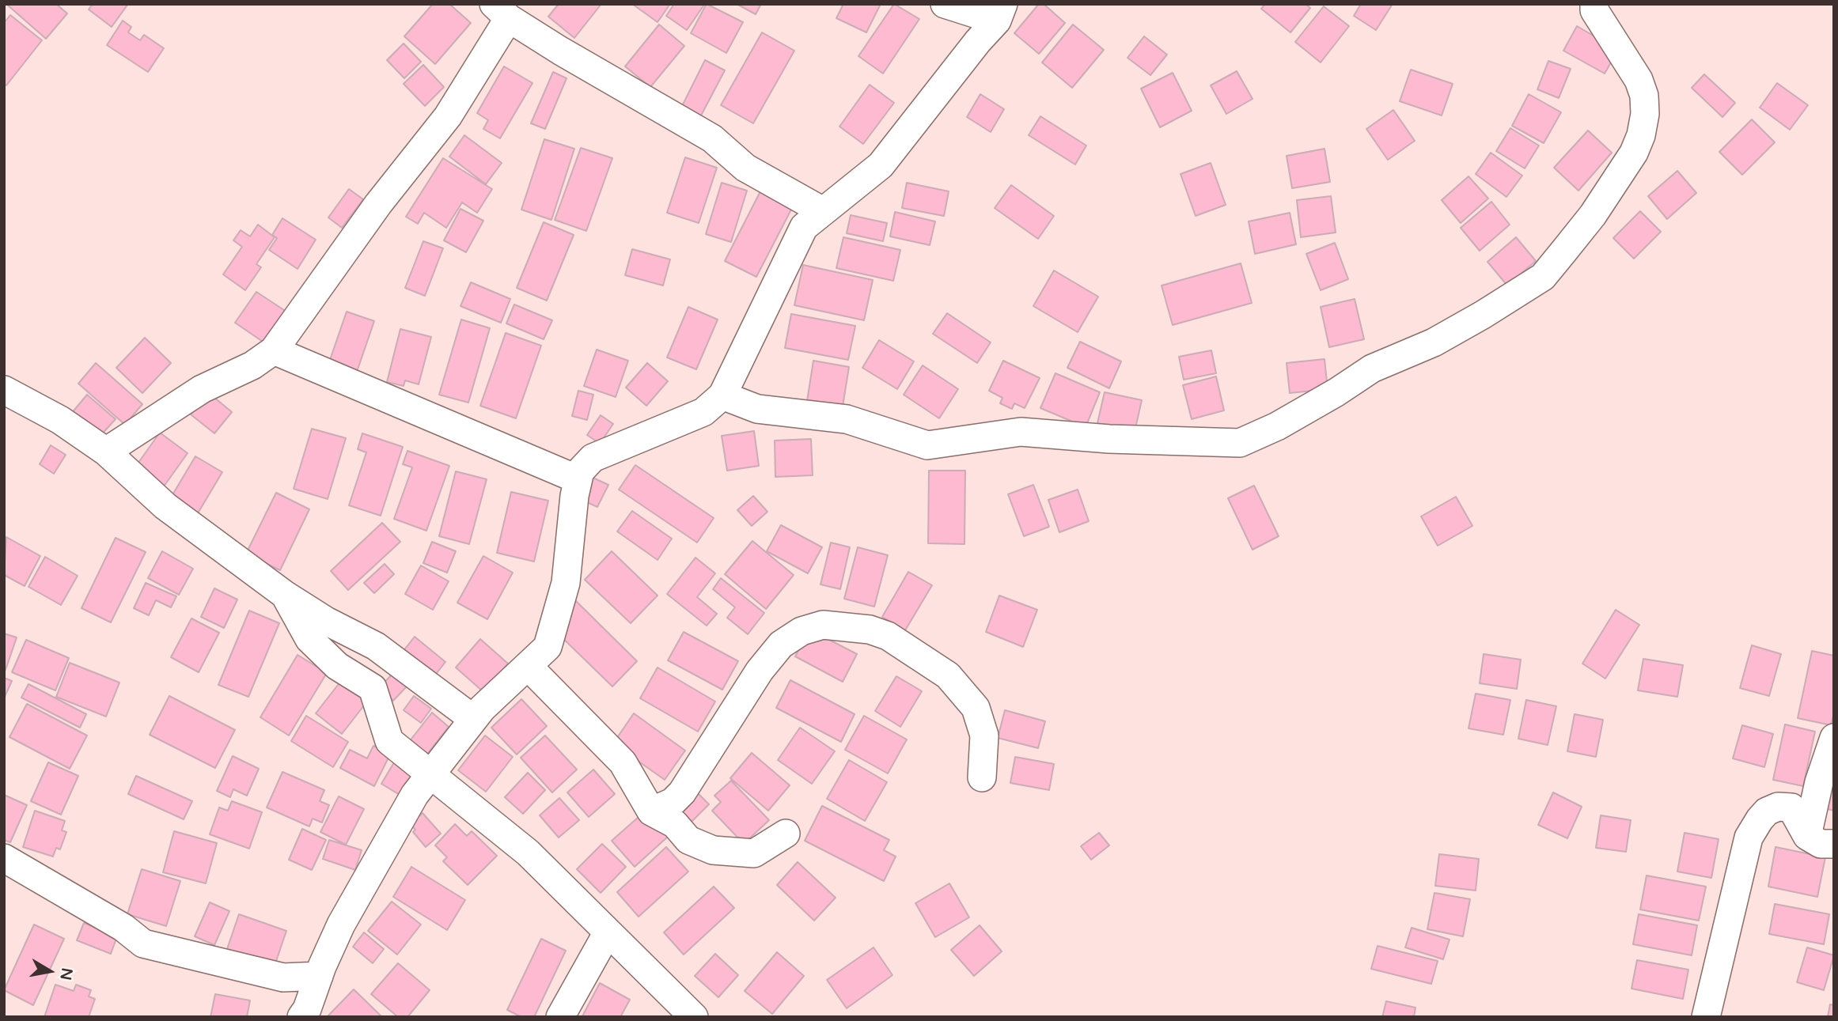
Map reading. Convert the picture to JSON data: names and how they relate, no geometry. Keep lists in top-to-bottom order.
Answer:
{
  "north": "right"
}
